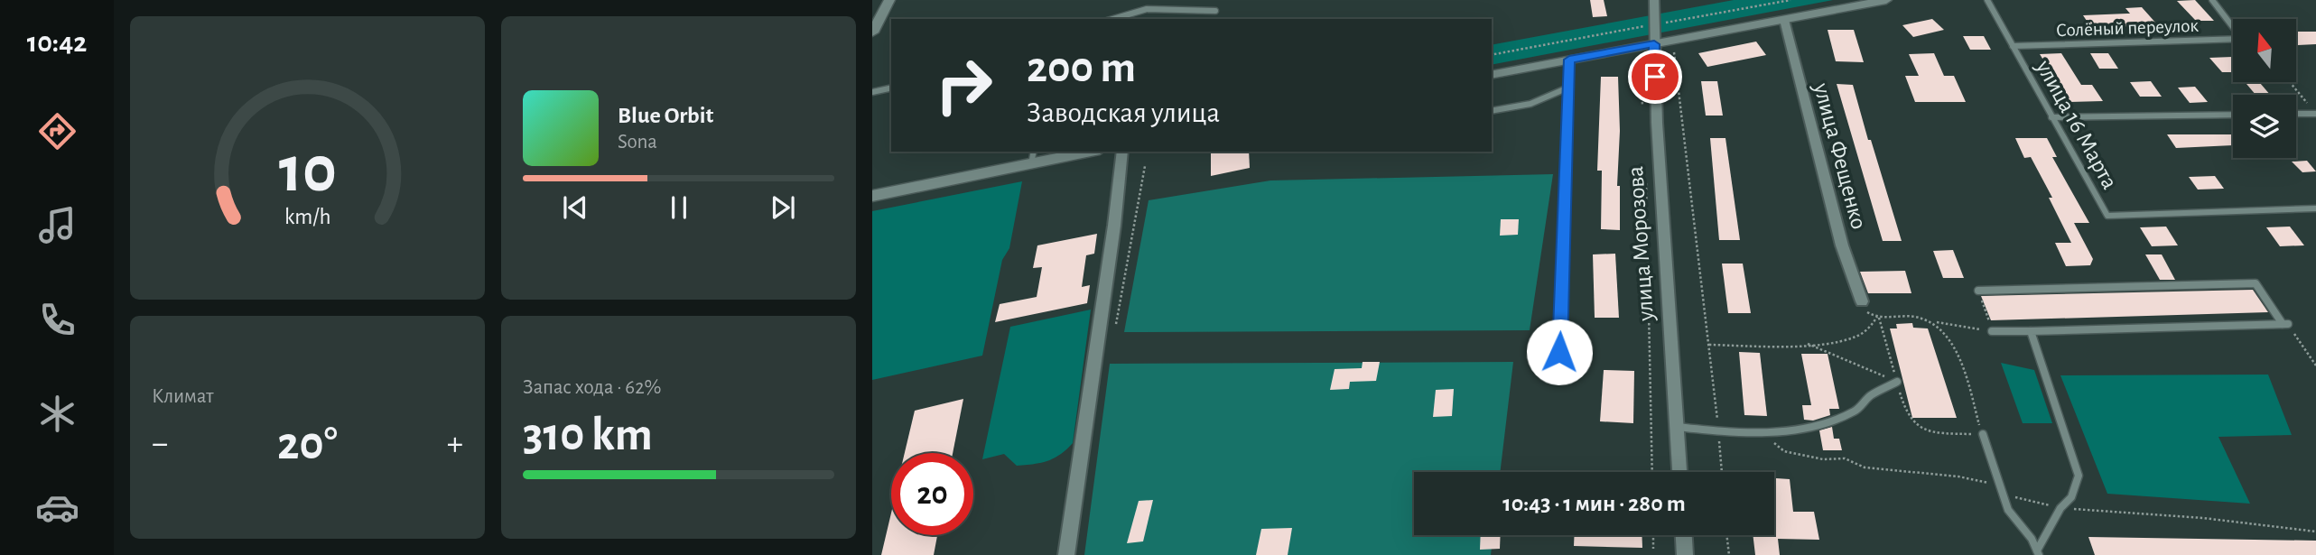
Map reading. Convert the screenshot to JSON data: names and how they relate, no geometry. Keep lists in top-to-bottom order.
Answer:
{
  "streets": {
    "street": ["улица Фещенко", "улица Морозова"],
    "lane": ["Солёный переулок", "улица 16 Марта"]
  },
  "crossings": [
    ["Солёный переулок", "улица 16 Марта"]
  ],
  "north": "top",
  "page": {
    "tabs": "10:42",
    "turn": ["200 m", "Заводская улица"],
    "song": ["Blue Orbit", "Sona"],
    "tile": [
      "Климат",
      ["Запас хода · 62%", "310 km"]
    ],
    "heat": ["−", "20°", "+"],
    "limit": "20",
    "trip": "10:43 · 1 мин · 280 m",
    "gauge": ["10", "km/h"]
  }
}
